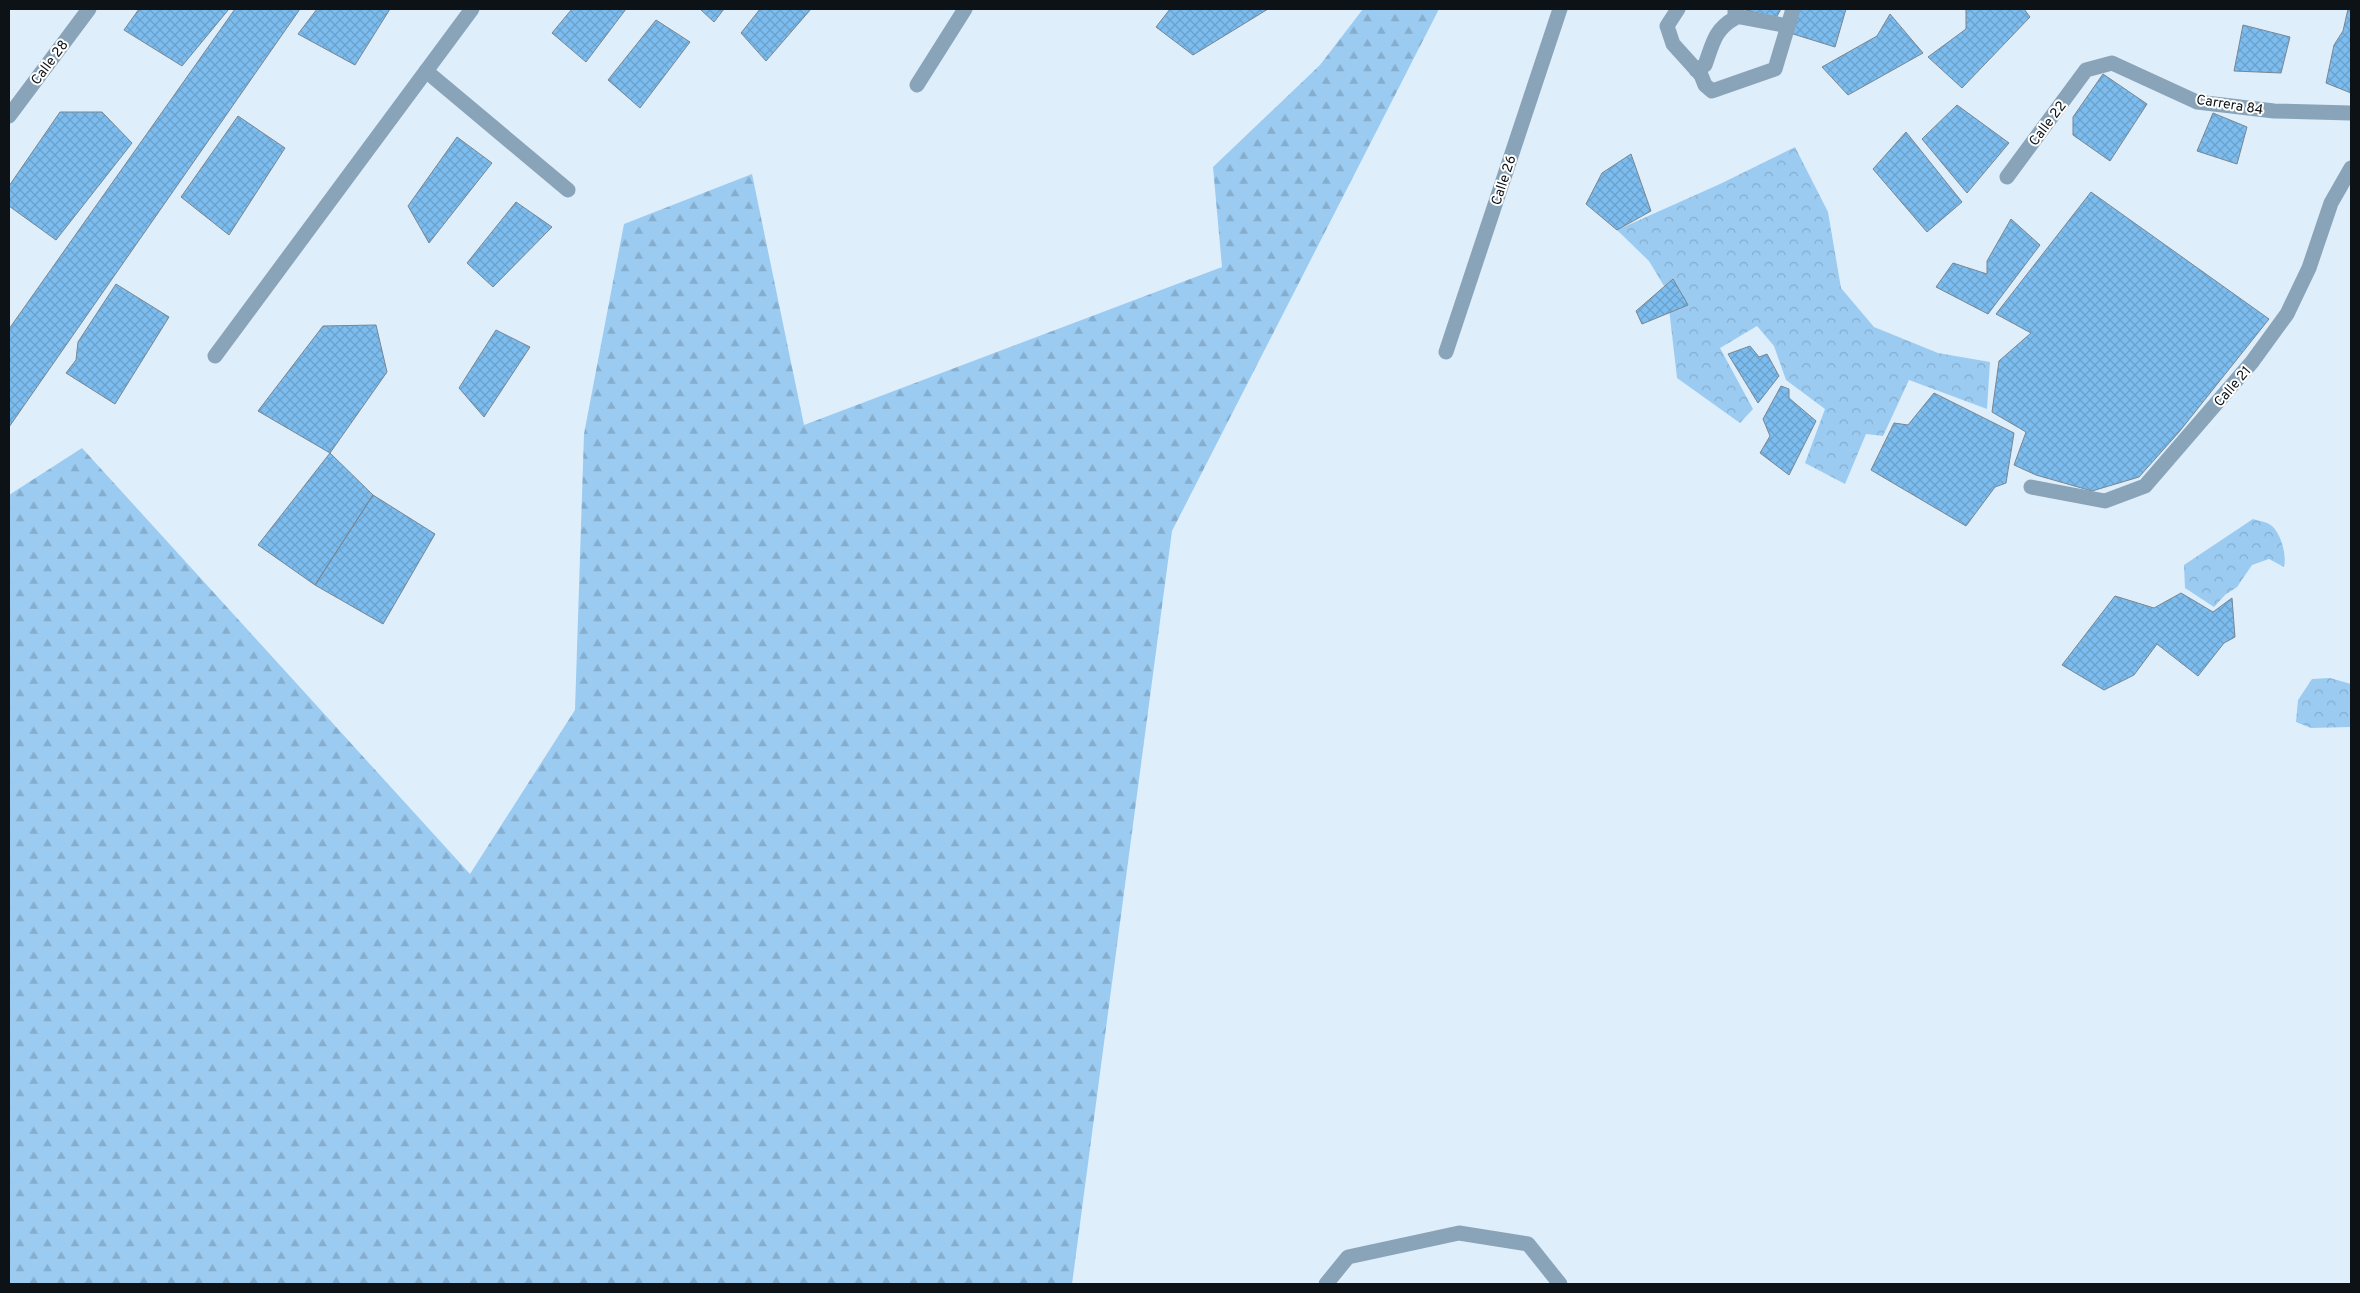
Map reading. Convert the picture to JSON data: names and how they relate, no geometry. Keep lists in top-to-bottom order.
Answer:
{
  "streets": {
    "street": [
      "Calle 28",
      "Carrera 84",
      "Calle 22",
      "Calle 26",
      "Calle 21"
    ]
  },
  "crossings": [
    ["Carrera 84", "Calle 22"]
  ]
}
